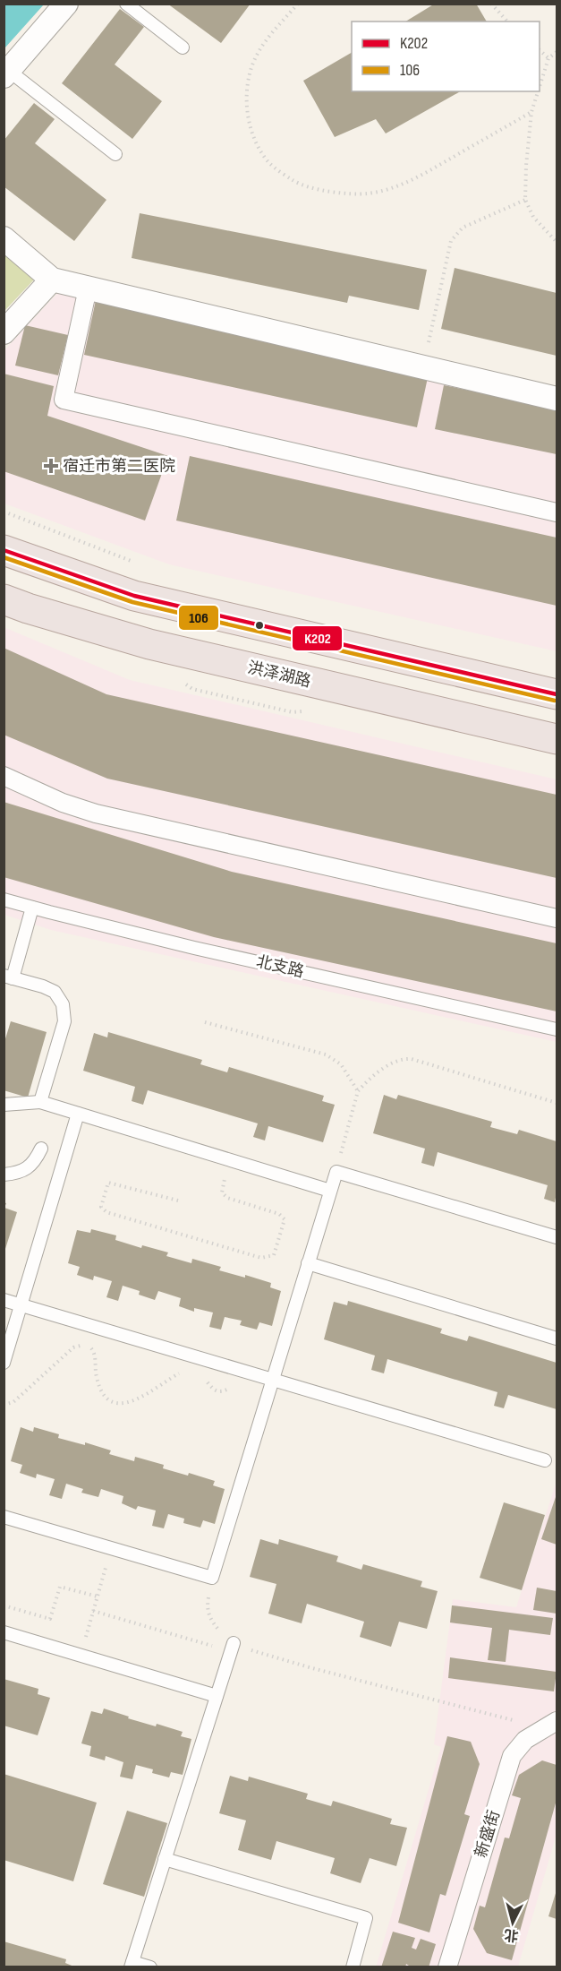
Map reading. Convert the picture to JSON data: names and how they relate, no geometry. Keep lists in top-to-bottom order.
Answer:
{
  "streets": {
    "main road": ["洪泽湖路"],
    "street": ["新盛街"],
    "lane": ["北支路"]
  },
  "places": {
    "health": ["宿迁市第二医院"]
  },
  "lines": ["transit line K202", "transit line 106"],
  "legend": ["K202", "106"],
  "north": "bottom"
}
